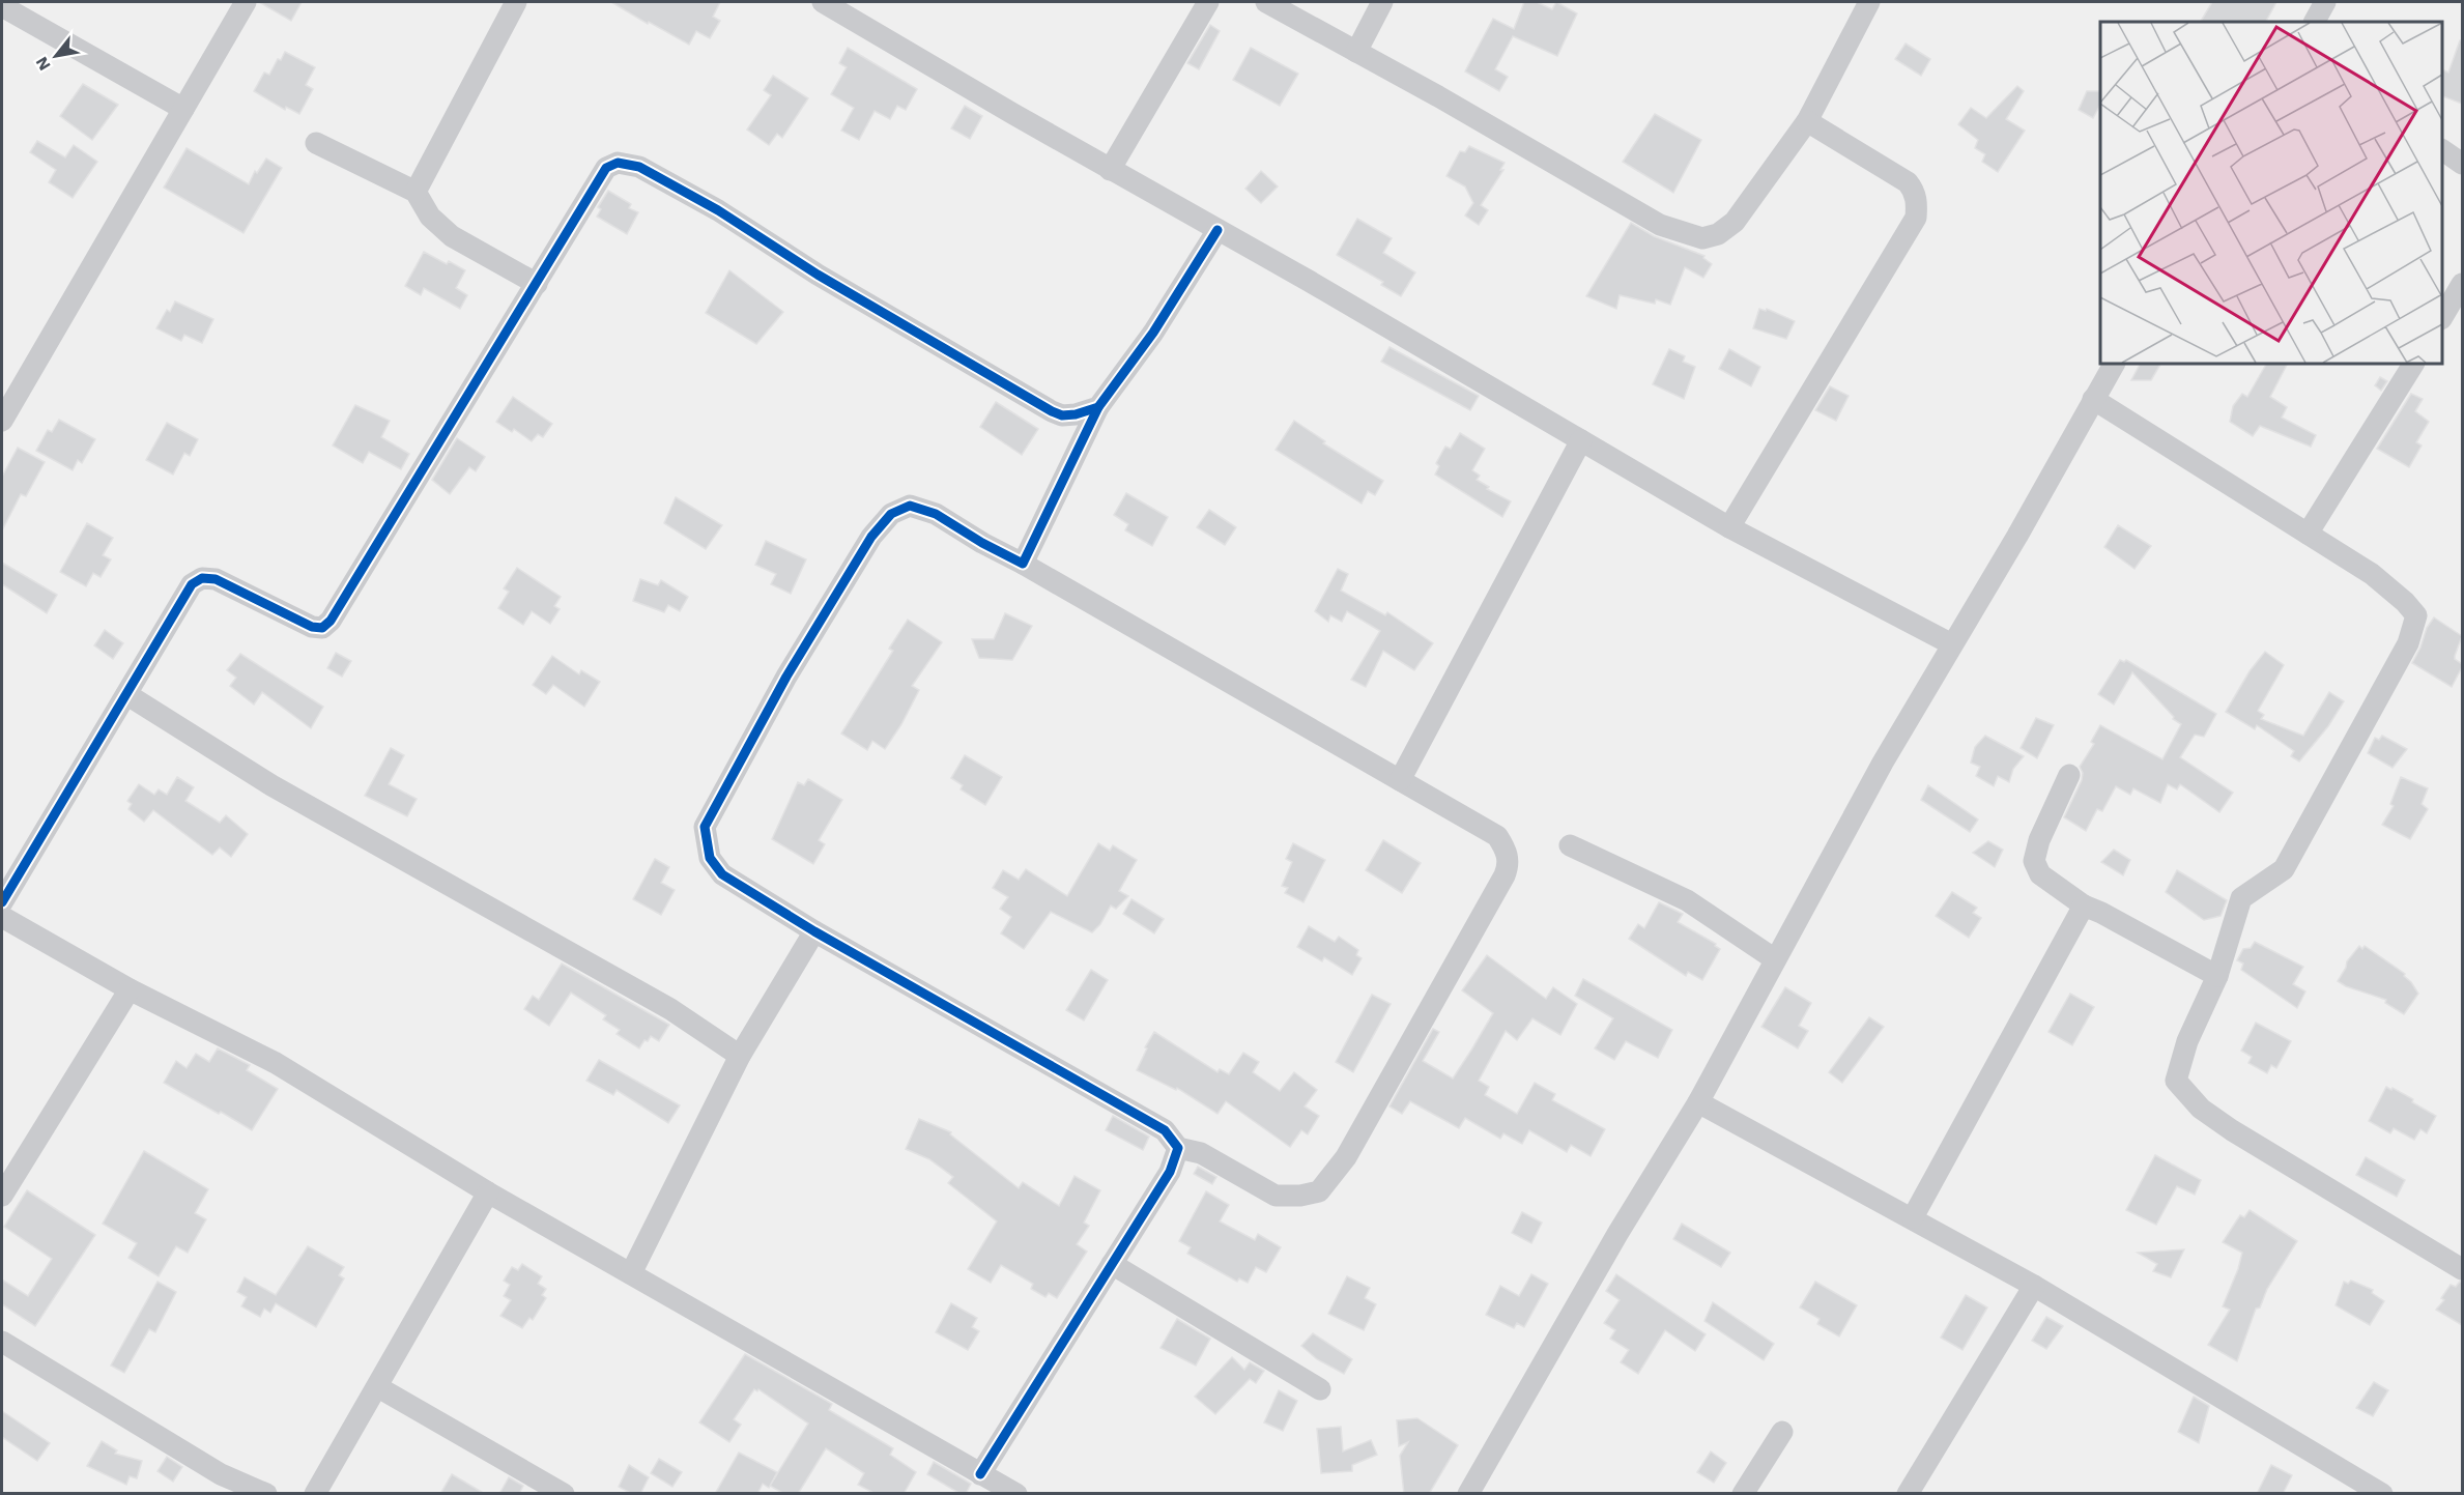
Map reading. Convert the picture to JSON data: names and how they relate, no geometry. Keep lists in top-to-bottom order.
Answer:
{
  "north": "bottom left"
}
